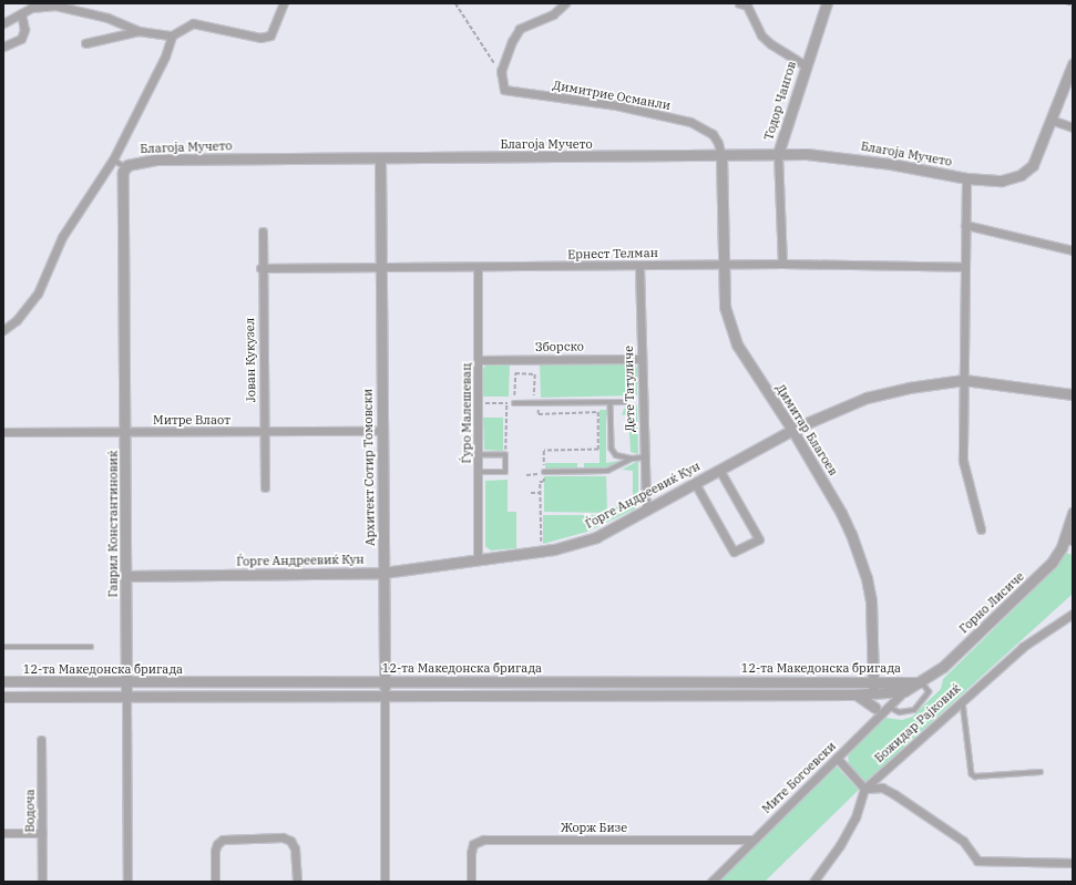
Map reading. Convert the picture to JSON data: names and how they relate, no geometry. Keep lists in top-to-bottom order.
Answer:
{
  "streets": {
    "street": [
      "Димитрие Османли",
      "Тодор Чангов",
      "Благоја Мучето",
      "Ернест Телман",
      "Зборско",
      "Јован Кукузел",
      "Дете Татуличе",
      "Ѓуро Малешевац",
      "Митре Влаот",
      "Димитар Благоев",
      "Архитект Сотир Томовски",
      "Ѓорге Андреевиќ Кун",
      "Гаврил Константиновиќ",
      "Горно Лисиче",
      "12-та Македонска бригада",
      "Божидар Рајковиќ",
      "Мите Богоевски",
      "Водоча",
      "Жорж Бизе"
    ]
  },
  "crossings": [
    ["Димитрие Османли", "Благоја Мучето"],
    ["Димитрие Османли", "Димитар Благоев"],
    ["Тодор Чангов", "Благоја Мучето"],
    ["Тодор Чангов", "Ернест Телман"],
    ["Благоја Мучето", "Димитар Благоев"],
    ["Благоја Мучето", "Архитект Сотир Томовски"],
    ["Благоја Мучето", "Гаврил Константиновиќ"],
    ["Ернест Телман", "Јован Кукузел"],
    ["Ернест Телман", "Дете Татуличе"],
    ["Ернест Телман", "Ѓуро Малешевац"],
    ["Ернест Телман", "Димитар Благоев"],
    ["Ернест Телман", "Архитект Сотир Томовски"],
    ["Зборско", "Дете Татуличе"],
    ["Зборско", "Ѓуро Малешевац"],
    ["Јован Кукузел", "Митре Влаот"],
    ["Дете Татуличе", "Ѓорге Андреевиќ Кун"],
    ["Ѓуро Малешевац", "Ѓорге Андреевиќ Кун"],
    ["Митре Влаот", "Архитект Сотир Томовски"],
    ["Митре Влаот", "Гаврил Константиновиќ"],
    ["Димитар Благоев", "Ѓорге Андреевиќ Кун"],
    ["Димитар Благоев", "12-та Македонска бригада"],
    ["Димитар Благоев", "Мите Богоевски"],
    ["Архитект Сотир Томовски", "Ѓорге Андреевиќ Кун"],
    ["Архитект Сотир Томовски", "12-та Македонска бригада"],
    ["Ѓорге Андреевиќ Кун", "Гаврил Константиновиќ"],
    ["Гаврил Константиновиќ", "12-та Македонска бригада"],
    ["Горно Лисиче", "12-та Македонска бригада"],
    ["Горно Лисиче", "Мите Богоевски"],
    ["12-та Македонска бригада", "Мите Богоевски"],
    ["Мите Богоевски", "Жорж Бизе"]
  ]
}
